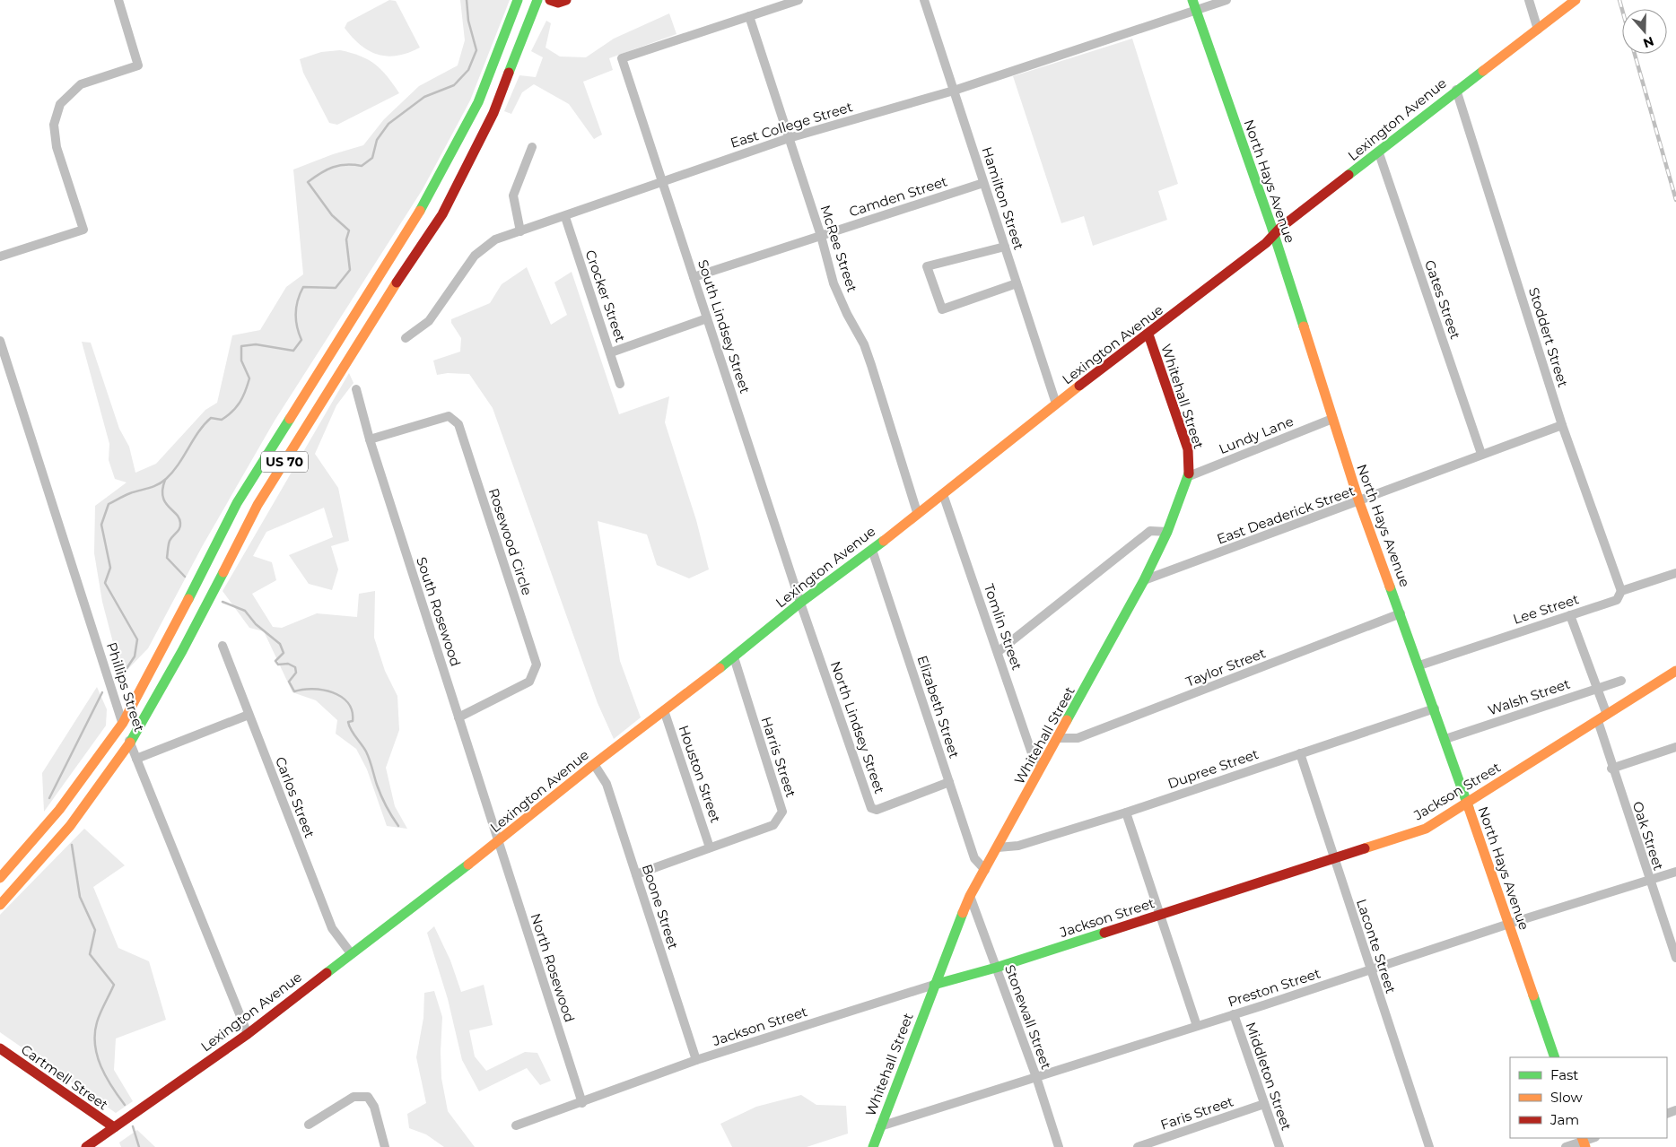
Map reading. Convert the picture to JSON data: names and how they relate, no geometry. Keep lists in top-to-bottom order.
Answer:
{
  "streets": {
    "main road": [
      "Lexington Avenue",
      "North Hays Avenue",
      "Whitehall Street",
      "US 70",
      "Jackson Street",
      "Cartmell Street"
    ],
    "street": [
      "East College Street",
      "Camden Street",
      "Hamilton Street",
      "McRee Street",
      "Crocker Street",
      "Gates Street",
      "South Lindsey Street",
      "Stoddert Street",
      "Lundy Lane",
      "East Deaderick Street",
      "Rosewood Circle",
      "Lee Street",
      "South Rosewood",
      "Tomlin Street",
      "Taylor Street",
      "Phillips Street",
      "Walsh Street",
      "Elizabeth Street",
      "North Lindsey Street",
      "Harris Street",
      "Dupree Street",
      "Houston Street",
      "Carlos Street",
      "Oak Street",
      "Boone Street",
      "Laconte Street",
      "North Rosewood",
      "Preston Street",
      "Stonewall Street",
      "Middleton Street",
      "Faris Street"
    ]
  },
  "crossings": [
    ["Lexington Avenue", "North Hays Avenue"],
    ["Lexington Avenue", "Hamilton Street"],
    ["Lexington Avenue", "McRee Street"],
    ["Lexington Avenue", "Gates Street"],
    ["Lexington Avenue", "South Lindsey Street"],
    ["Lexington Avenue", "Stoddert Street"],
    ["Lexington Avenue", "Whitehall Street"],
    ["Lexington Avenue", "South Rosewood"],
    ["Lexington Avenue", "Tomlin Street"],
    ["Lexington Avenue", "Phillips Street"],
    ["Lexington Avenue", "Elizabeth Street"],
    ["Lexington Avenue", "North Lindsey Street"],
    ["Lexington Avenue", "Harris Street"],
    ["Lexington Avenue", "Houston Street"],
    ["Lexington Avenue", "Carlos Street"],
    ["Lexington Avenue", "Boone Street"],
    ["Lexington Avenue", "North Rosewood"],
    ["Lexington Avenue", "Cartmell Street"],
    ["East College Street", "North Hays Avenue"],
    ["East College Street", "Hamilton Street"],
    ["East College Street", "McRee Street"],
    ["East College Street", "Crocker Street"],
    ["East College Street", "South Lindsey Street"],
    ["North Hays Avenue", "Lundy Lane"],
    ["North Hays Avenue", "East Deaderick Street"],
    ["North Hays Avenue", "Lee Street"],
    ["North Hays Avenue", "Taylor Street"],
    ["North Hays Avenue", "Walsh Street"],
    ["North Hays Avenue", "Dupree Street"],
    ["North Hays Avenue", "Jackson Street"],
    ["North Hays Avenue", "Preston Street"],
    ["Camden Street", "Hamilton Street"],
    ["Camden Street", "McRee Street"],
    ["Camden Street", "South Lindsey Street"],
    ["McRee Street", "South Lindsey Street"],
    ["Gates Street", "East Deaderick Street"],
    ["South Lindsey Street", "North Lindsey Street"],
    ["Stoddert Street", "East Deaderick Street"],
    ["Stoddert Street", "Lee Street"],
    ["Whitehall Street", "Lundy Lane"],
    ["Whitehall Street", "East Deaderick Street"],
    ["Whitehall Street", "Tomlin Street"],
    ["Whitehall Street", "Taylor Street"],
    ["Whitehall Street", "Elizabeth Street"],
    ["Whitehall Street", "Dupree Street"],
    ["Whitehall Street", "Jackson Street"],
    ["Whitehall Street", "Preston Street"],
    ["Whitehall Street", "Stonewall Street"],
    ["US 70", "Phillips Street"],
    ["Rosewood Circle", "South Rosewood"],
    ["South Rosewood", "North Rosewood"],
    ["Elizabeth Street", "North Lindsey Street"],
    ["Harris Street", "Houston Street"],
    ["Harris Street", "Boone Street"],
    ["Dupree Street", "Laconte Street"],
    ["Jackson Street", "Oak Street"],
    ["Jackson Street", "Boone Street"],
    ["Jackson Street", "Laconte Street"],
    ["Jackson Street", "North Rosewood"],
    ["Jackson Street", "Stonewall Street"],
    ["Oak Street", "Preston Street"],
    ["Laconte Street", "Preston Street"],
    ["Preston Street", "Stonewall Street"],
    ["Preston Street", "Middleton Street"],
    ["Middleton Street", "Faris Street"]
  ],
  "legend": ["Fast", "Slow", "Jam"],
  "north": "bottom"
}
